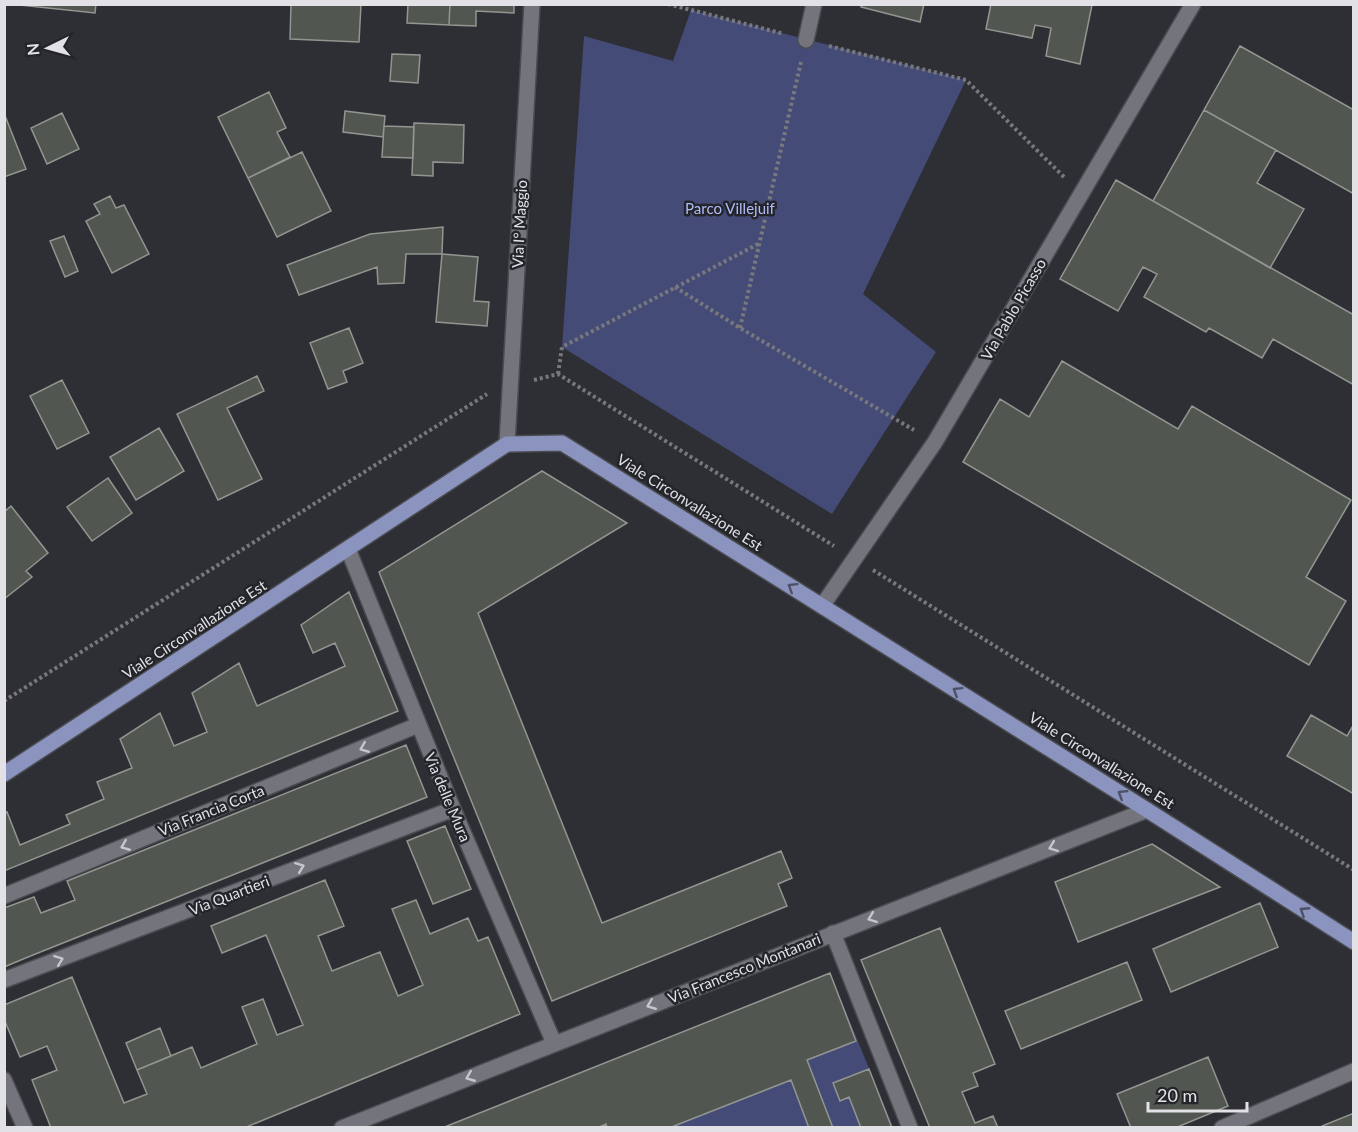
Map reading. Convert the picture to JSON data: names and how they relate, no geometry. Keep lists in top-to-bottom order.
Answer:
{
  "streets": {
    "main road": ["Viale Circonvallazione Est"],
    "street": [
      "Via I° Maggio",
      "Via Pablo Picasso",
      "Via delle Mura",
      "Via Francia Corta",
      "Via Quartieri",
      "Via Francesco Montanari"
    ]
  },
  "crossings": [
    ["Via I° Maggio", "Viale Circonvallazione Est"],
    ["Via Pablo Picasso", "Viale Circonvallazione Est"],
    ["Viale Circonvallazione Est", "Via delle Mura"],
    ["Viale Circonvallazione Est", "Via Francesco Montanari"],
    ["Via delle Mura", "Via Francia Corta"],
    ["Via delle Mura", "Via Quartieri"],
    ["Via delle Mura", "Via Francesco Montanari"]
  ],
  "one_way": [
    "Viale Circonvallazione Est",
    "Via Francia Corta",
    "Via Quartieri",
    "Via Francesco Montanari"
  ],
  "parks": ["Parco Villejuif"],
  "scale_bar": "20 m",
  "north": "left"
}
